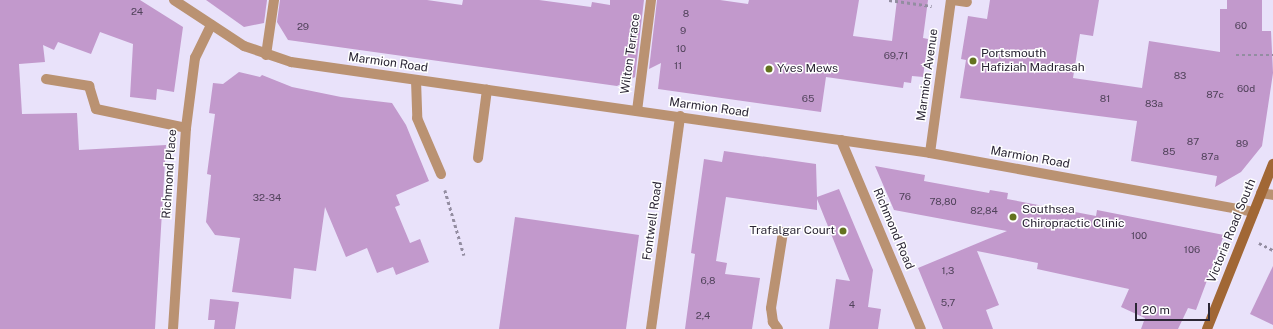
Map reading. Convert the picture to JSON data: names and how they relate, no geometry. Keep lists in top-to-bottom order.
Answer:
{
  "streets": {
    "main road": ["Victoria Road South"],
    "street": [
      "Wilton Terrace",
      "Marmion Road",
      "Marmion Avenue",
      "Richmond Place",
      "Fontwell Road",
      "Richmond Road"
    ]
  },
  "crossings": [
    ["Wilton Terrace", "Marmion Road"],
    ["Marmion Road", "Marmion Avenue"],
    ["Marmion Road", "Richmond Place"],
    ["Marmion Road", "Fontwell Road"],
    ["Marmion Road", "Richmond Road"],
    ["Marmion Road", "Victoria Road South"]
  ],
  "places": [
    "Portsmouth Hafiziah Madrasah",
    "Yves Mews",
    "Southsea Chiropractic Clinic",
    "Trafalgar Court"
  ],
  "house_numbers": [
    "24",
    "8",
    "60",
    "29",
    "9",
    "10",
    "69,71",
    "11",
    "83",
    "60d",
    "87c",
    "65",
    "81",
    "83a",
    "87",
    "89",
    "85",
    "87a",
    "76",
    "32-34",
    "78,80",
    "82,84",
    "100",
    "106",
    "1,3",
    "6,8",
    "5,7",
    "4",
    "2,4"
  ],
  "scale_bar": "20 m"
}
